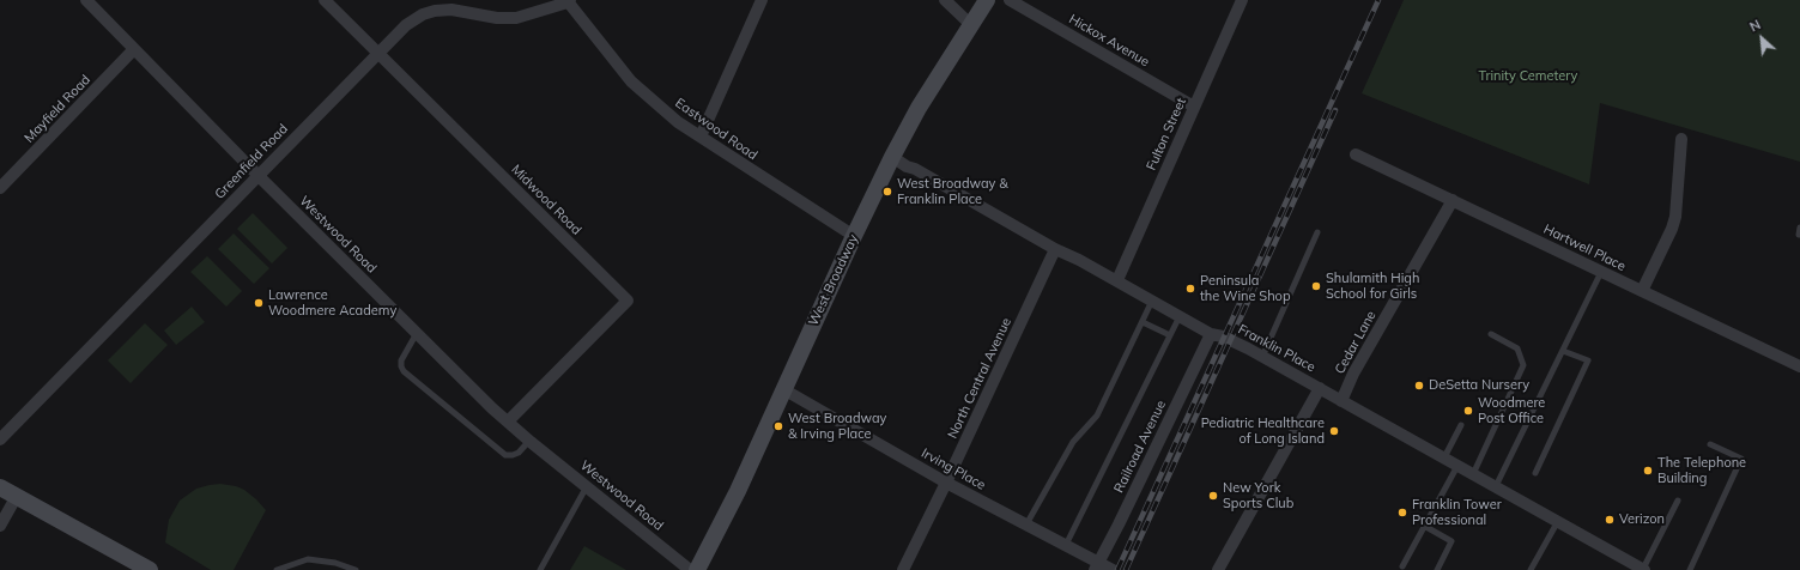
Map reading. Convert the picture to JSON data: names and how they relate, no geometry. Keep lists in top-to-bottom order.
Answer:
{
  "streets": {
    "main road": ["West Broadway"],
    "street": [
      "Hickox Avenue",
      "Mayfield Road",
      "Eastwood Road",
      "Fulton Street",
      "Greenfield Road",
      "Midwood Road",
      "Westwood Road",
      "Hartwell Place",
      "Cedar Lane",
      "Franklin Place",
      "North Central Avenue",
      "Railroad Avenue",
      "Irving Place"
    ]
  },
  "crossings": [
    ["Hickox Avenue", "Fulton Street"],
    ["Mayfield Road", "Westwood Road"],
    ["Eastwood Road", "Greenfield Road"],
    ["Eastwood Road", "West Broadway"],
    ["Fulton Street", "Franklin Place"],
    ["Greenfield Road", "Midwood Road"],
    ["Greenfield Road", "Westwood Road"],
    ["Midwood Road", "Westwood Road"],
    ["Hartwell Place", "Cedar Lane"],
    ["West Broadway", "Franklin Place"],
    ["West Broadway", "Irving Place"],
    ["Cedar Lane", "Franklin Place"],
    ["Franklin Place", "North Central Avenue"],
    ["Franklin Place", "Railroad Avenue"],
    ["North Central Avenue", "Irving Place"],
    ["Railroad Avenue", "Irving Place"]
  ],
  "parks": ["Trinity Cemetery"],
  "places": [
    "West Broadway & Franklin Place",
    "Shulamith High School for Girls",
    "Peninsula the Wine Shop",
    "Lawrence Woodmere Academy",
    "DeSetta Nursery",
    "Woodmere Post Office",
    "West Broadway & Irving Place",
    "Pediatric Healthcare of Long Island",
    "The Telephone Building",
    "New York Sports Club",
    "Franklin Tower Professional",
    "Verizon"
  ],
  "north": "top left"
}
